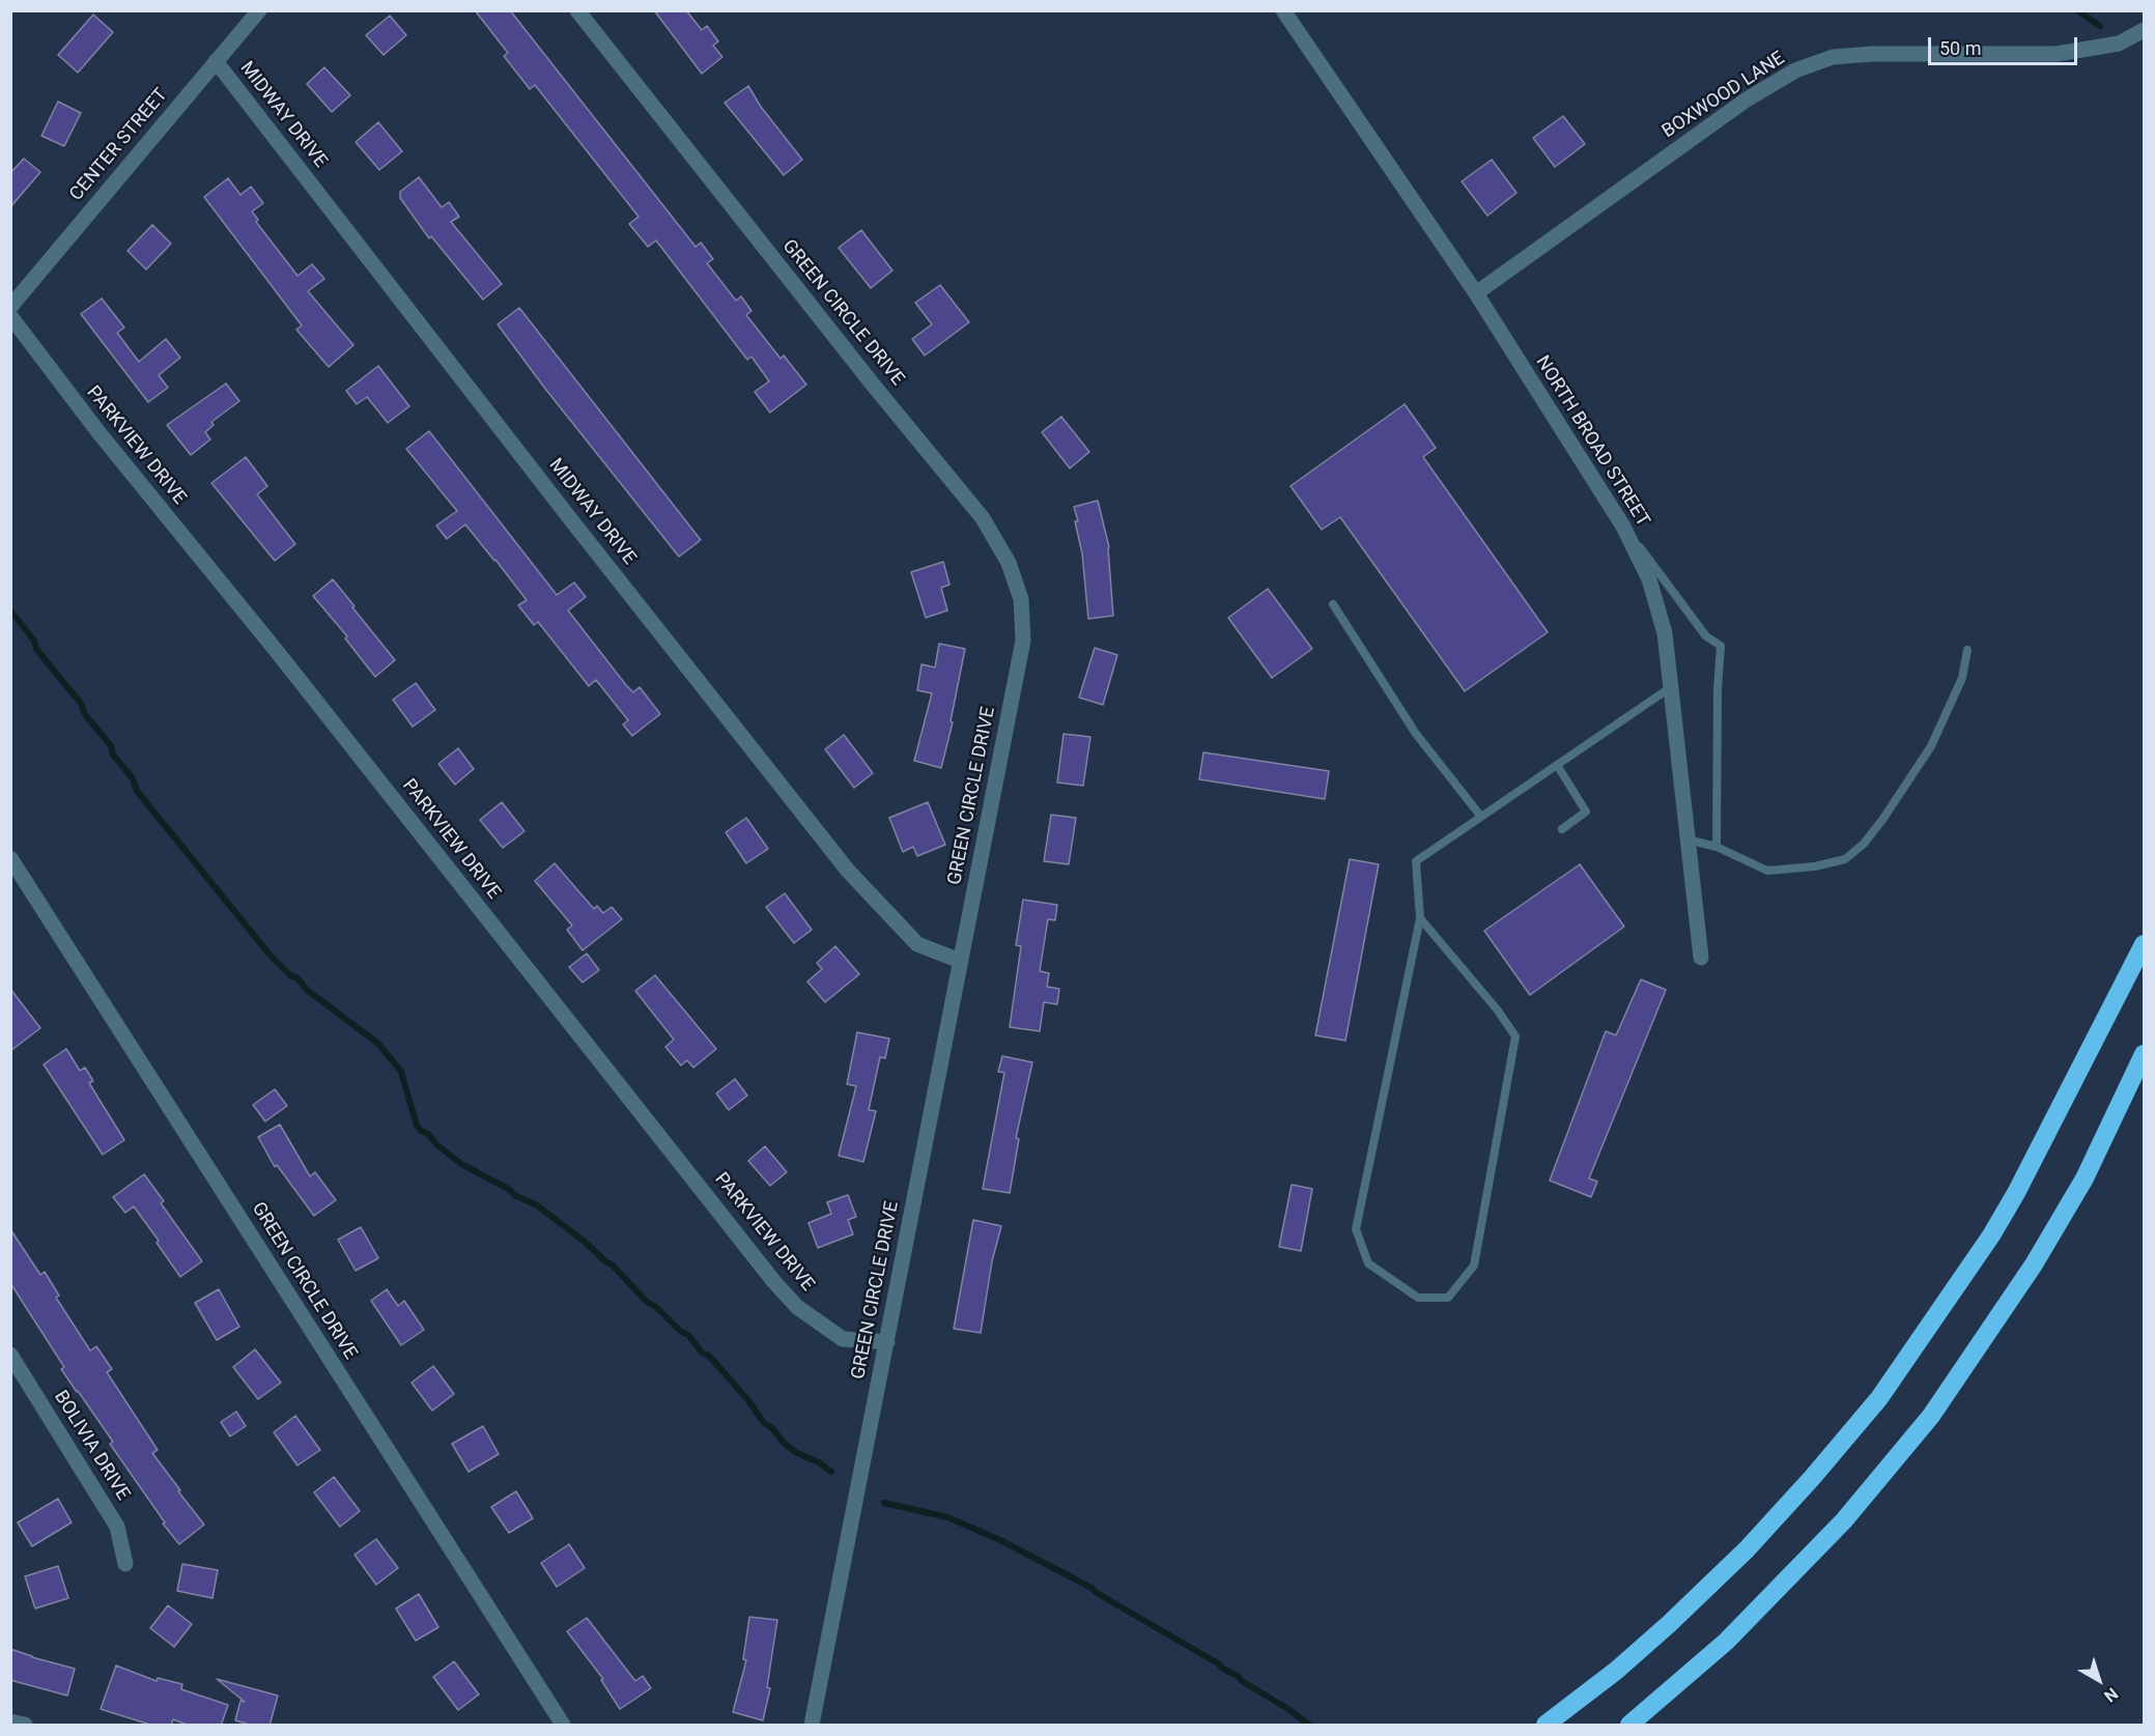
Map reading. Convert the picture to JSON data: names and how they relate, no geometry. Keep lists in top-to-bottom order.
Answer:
{
  "streets": {
    "street": [
      "BOXWOOD LANE",
      "MIDWAY DRIVE",
      "CENTER STREET",
      "GREEN CIRCLE DRIVE",
      "NORTH BROAD STREET",
      "PARKVIEW DRIVE",
      "BOLIVIA DRIVE"
    ]
  },
  "crossings": [
    ["BOXWOOD LANE", "NORTH BROAD STREET"],
    ["MIDWAY DRIVE", "CENTER STREET"],
    ["MIDWAY DRIVE", "GREEN CIRCLE DRIVE"],
    ["GREEN CIRCLE DRIVE", "PARKVIEW DRIVE"]
  ],
  "scale_bar": "50 m",
  "north": "bottom right"
}
